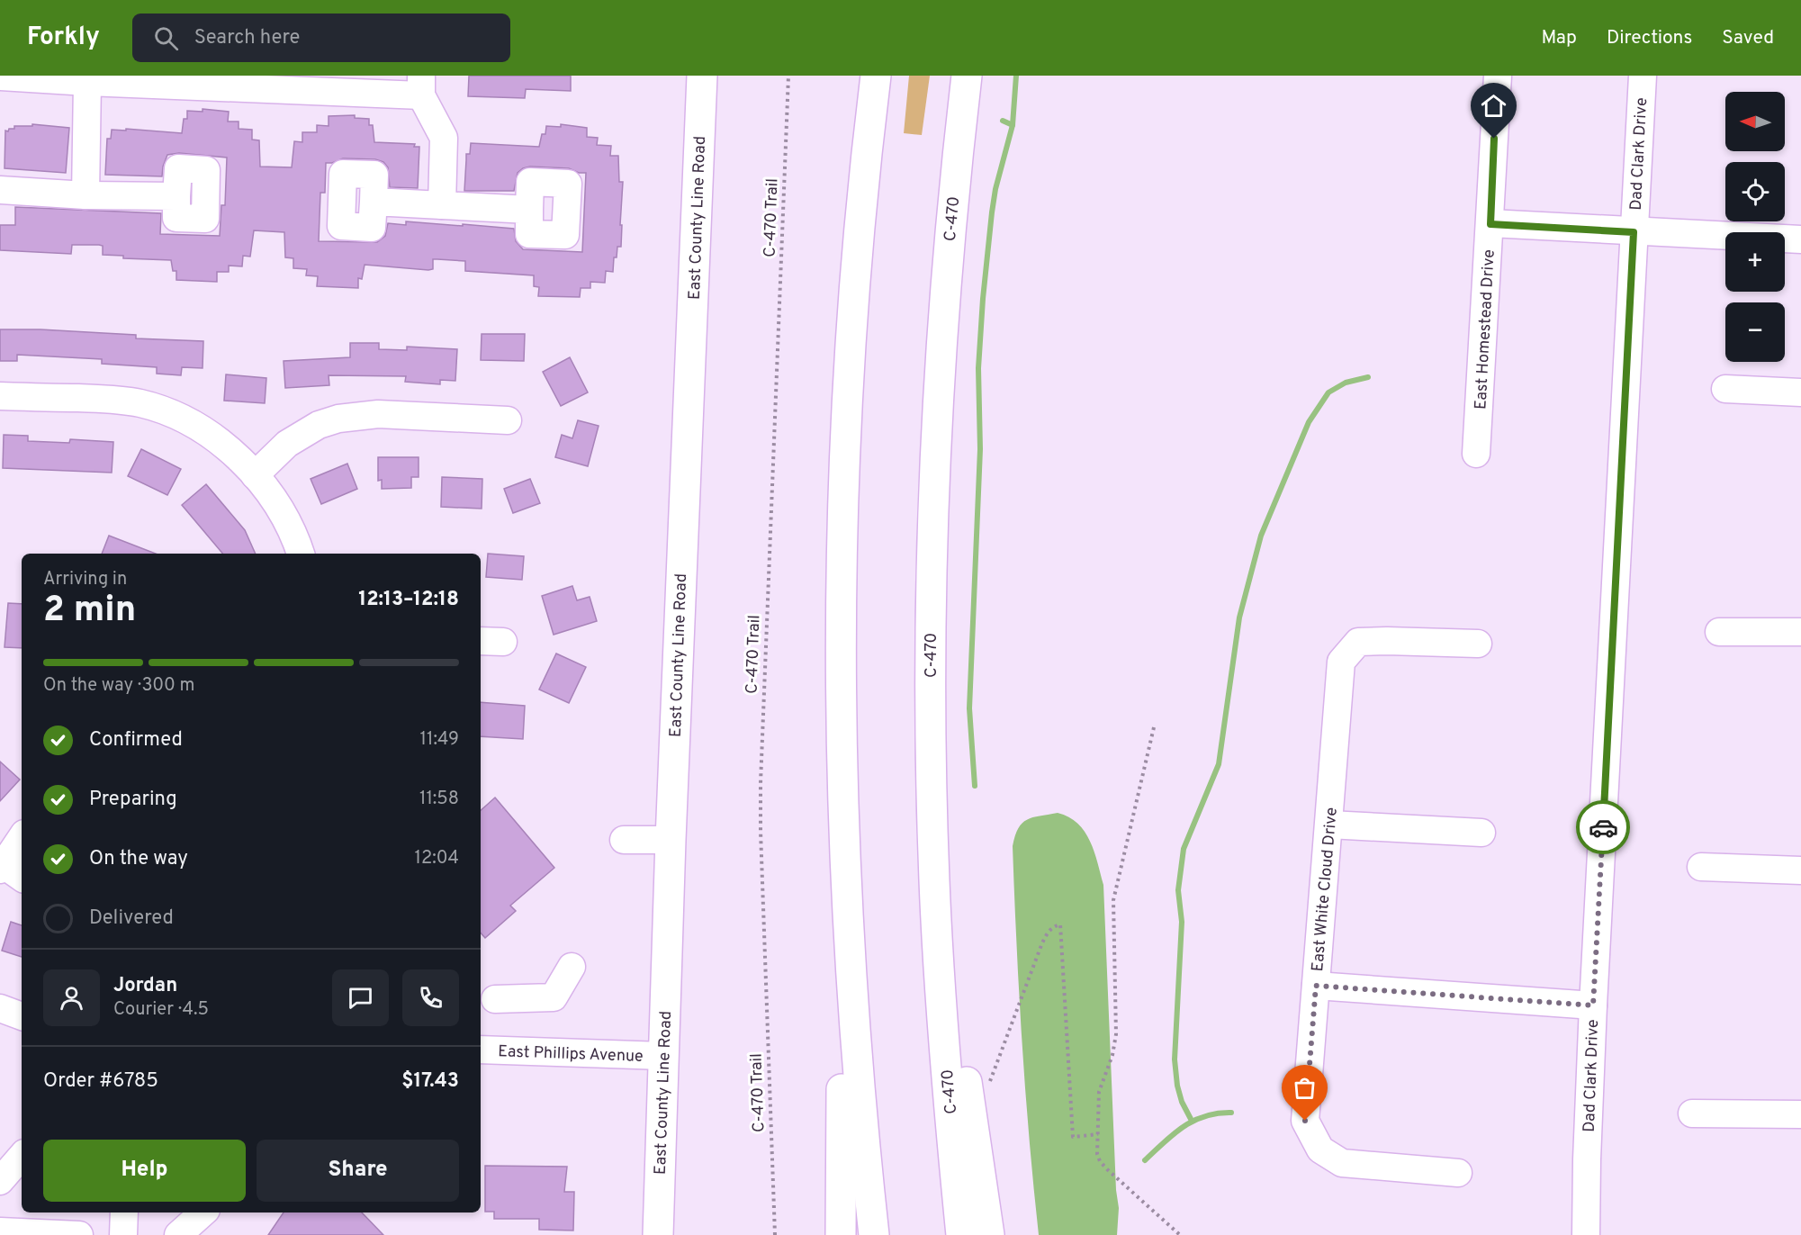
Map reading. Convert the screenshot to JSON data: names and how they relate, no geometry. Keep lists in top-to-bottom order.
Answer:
{
  "streets": {
    "main road": ["East County Line Road", "C-470"],
    "street": [
      "Dad Clark Drive",
      "East Homestead Drive",
      "East White Cloud Drive",
      "East Phillips Avenue"
    ],
    "path": ["C-470 Trail"]
  },
  "crossings": [
    ["East County Line Road", "East Phillips Avenue"]
  ],
  "north": "left",
  "page": {
    "header": "Forkly",
    "search": "Search here",
    "nav": ["Map", "Directions", "Saved"],
    "map_buttons": ["+", "−"],
    "heading": ["2 min", "Arriving in", "12:13–12:18"],
    "panel": [
      "Jordan",
      "Courier · 4.5",
      "Order #6785",
      "$17.43"
    ],
    "bar": "On the way · 300 m",
    "list": [
      ["Confirmed", "11:49"],
      ["Preparing", "11:58"],
      ["On the way", "12:04"],
      "Delivered"
    ],
    "buttons": ["Help", "Share"]
  }
}
